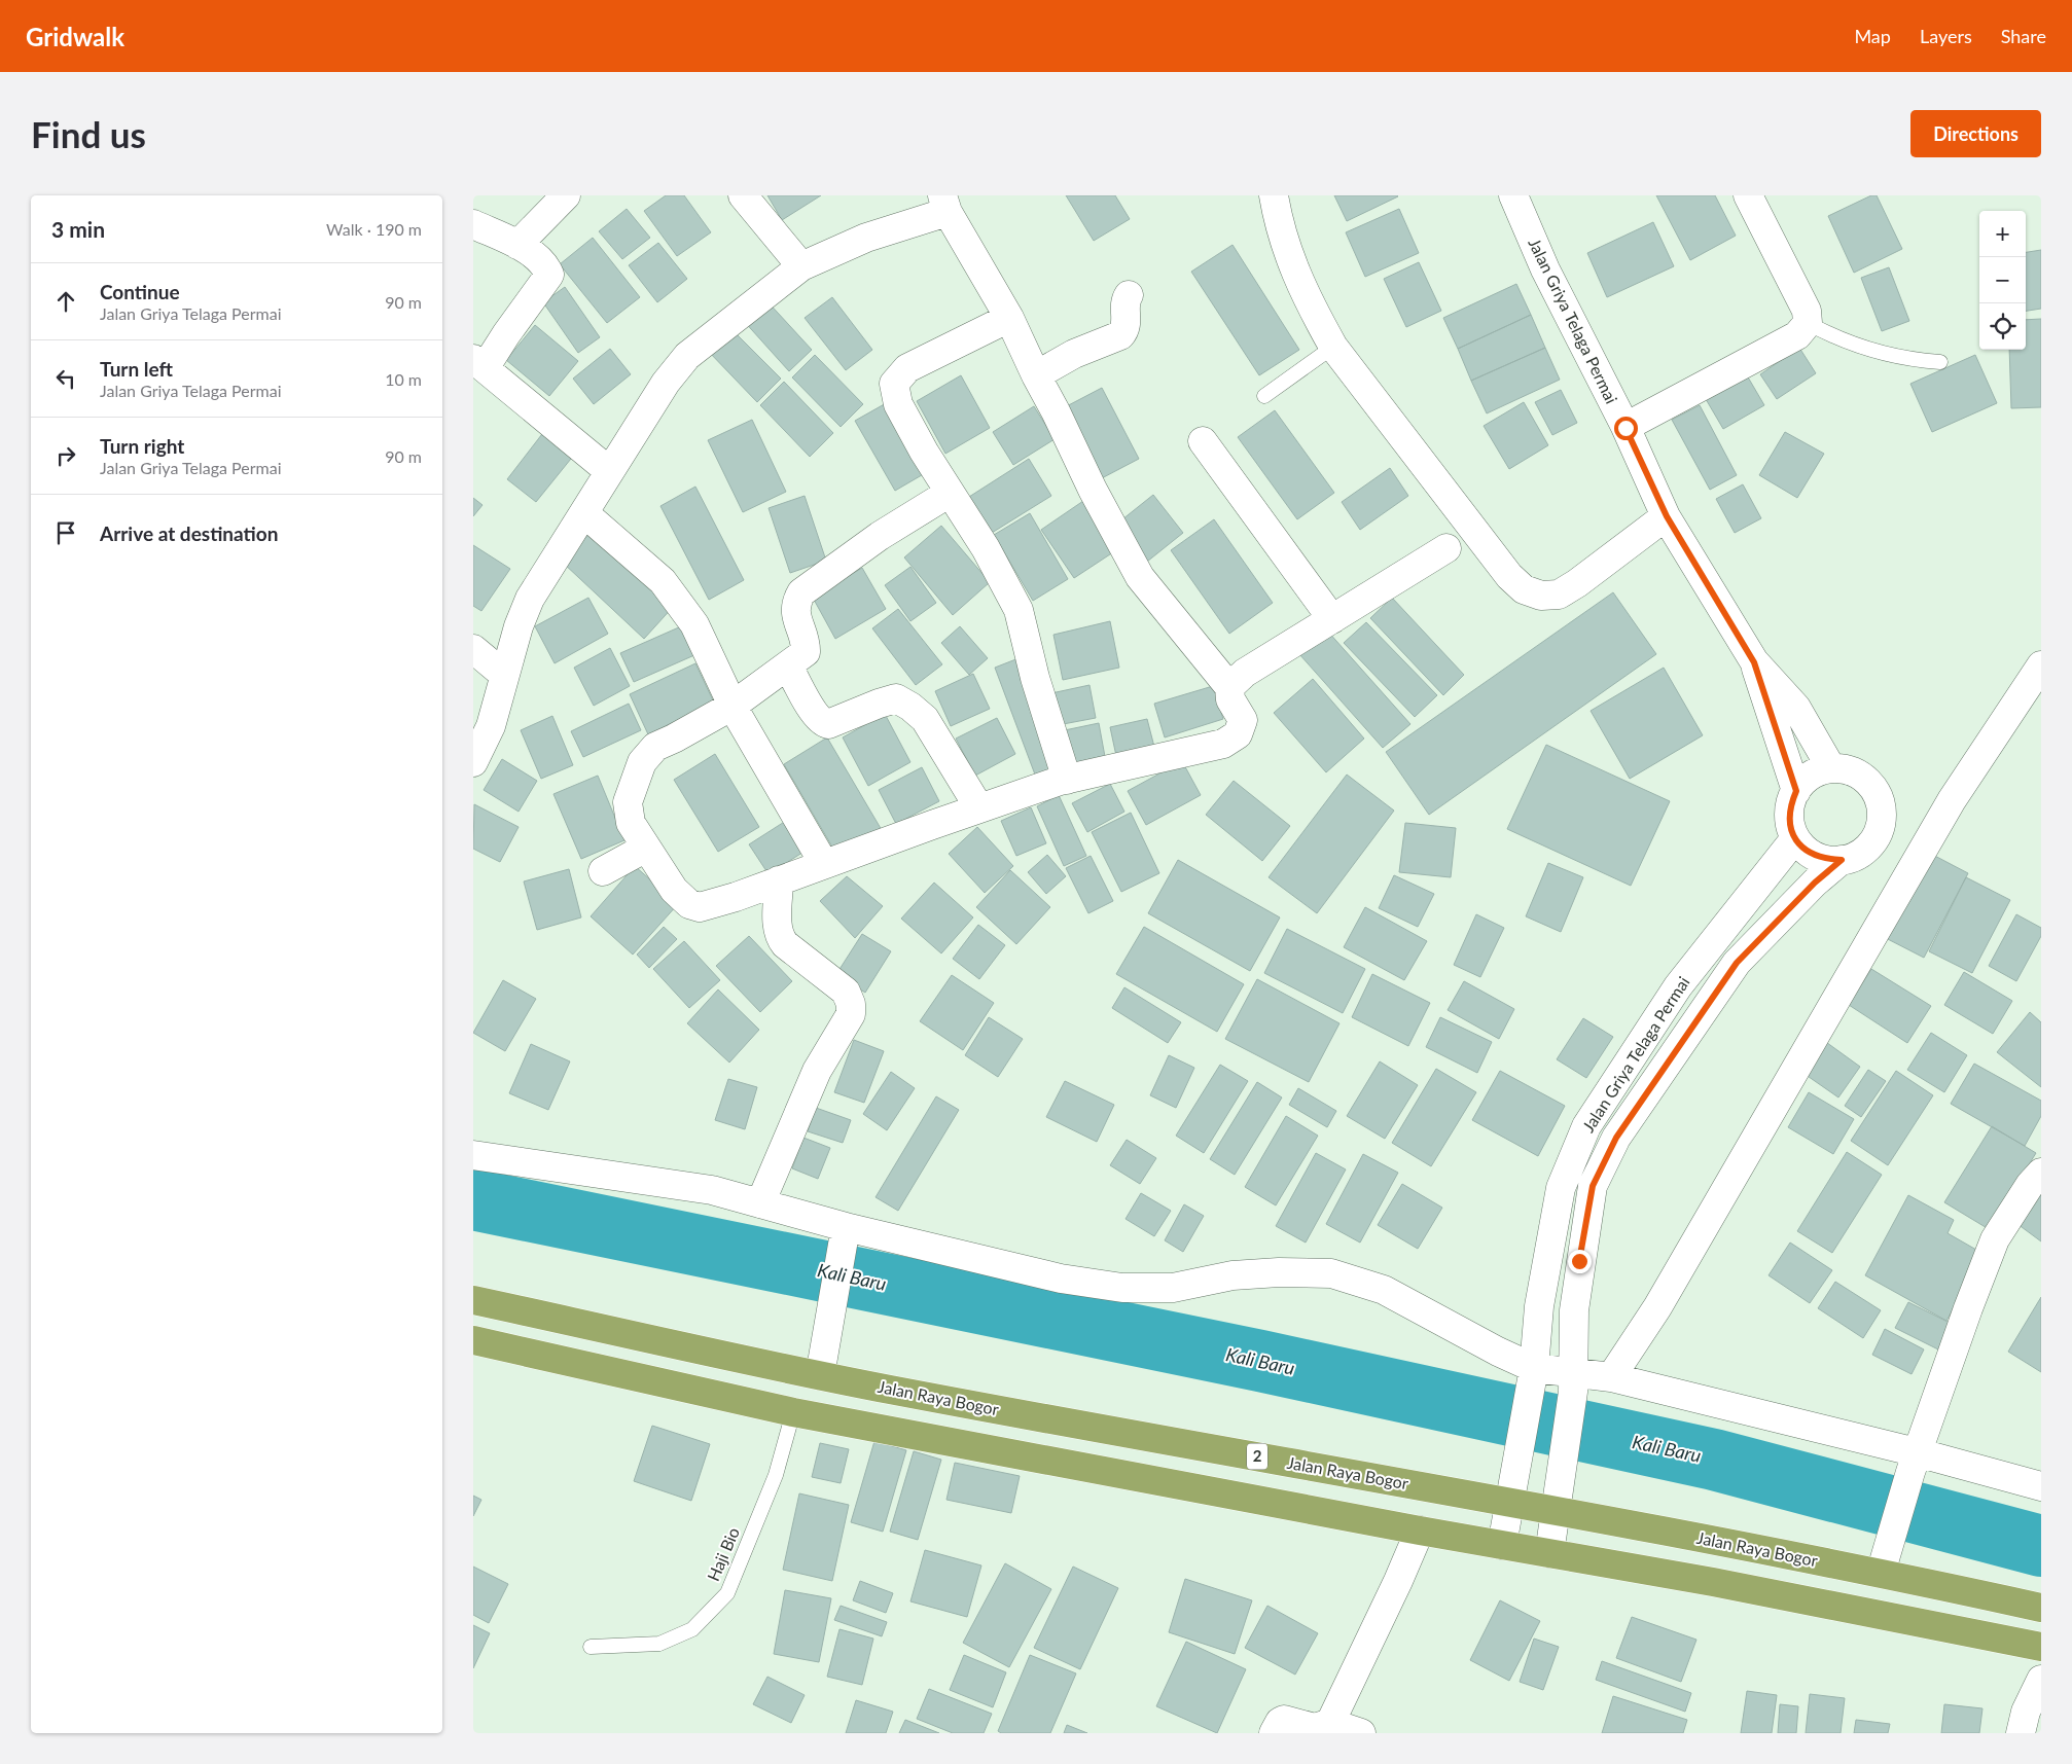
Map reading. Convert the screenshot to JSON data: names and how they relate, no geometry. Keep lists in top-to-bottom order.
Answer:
{
  "streets": {
    "highway": ["Jalan Raya Bogor", "2"],
    "street": ["Jalan Griya Telaga Permai"],
    "lane": ["Haji Bio"]
  },
  "crossings": [
    ["Jalan Griya Telaga Permai", "Jalan Raya Bogor"]
  ],
  "water": ["Kali Baru"],
  "page": {
    "header": "Gridwalk",
    "nav": ["Map", "Layers", "Share"],
    "buttons": "Directions",
    "title": "Find us",
    "heading": ["3 min", "Walk · 190 m"],
    "map_buttons": ["+", "−"],
    "list": [
      ["Continue", "Jalan Griya Telaga Permai", "90 m"],
      ["Turn left", "Jalan Griya Telaga Permai", "10 m"],
      ["Turn right", "Jalan Griya Telaga Permai", "90 m"],
      "Arrive at destination"
    ]
  }
}
